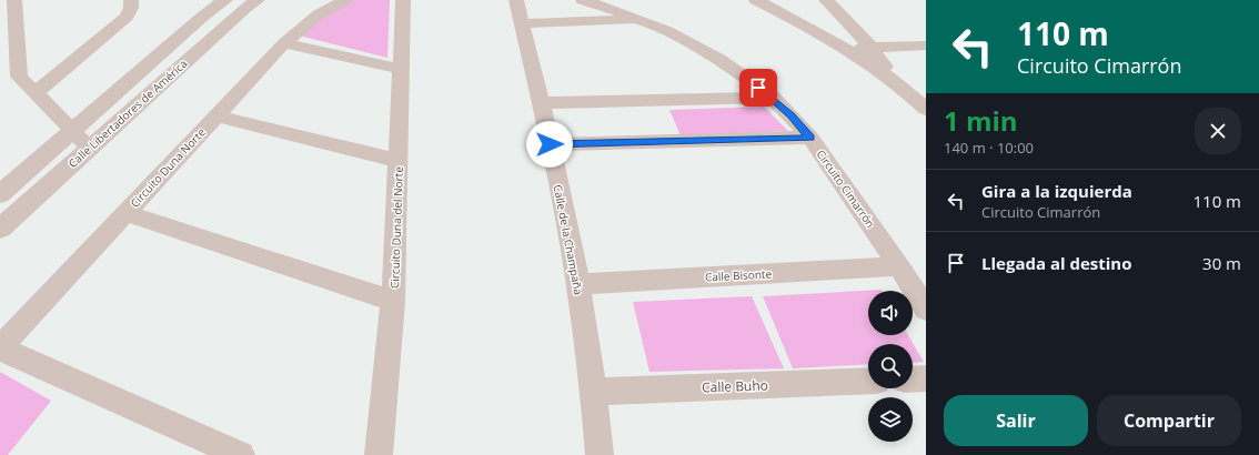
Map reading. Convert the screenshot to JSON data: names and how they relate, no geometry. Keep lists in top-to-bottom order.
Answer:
{
  "streets": {
    "street": [
      "Calle Libertadores de América",
      "Circuito Duna Norte",
      "Circuito Cimarrón",
      "Circuito Duna del Norte",
      "Calle de la Champaña",
      "Calle Bisonte",
      "Calle Buho"
    ]
  },
  "crossings": [
    ["Circuito Cimarrón", "Calle Bisonte"],
    ["Calle de la Champaña", "Calle Bisonte"],
    ["Calle de la Champaña", "Calle Buho"]
  ],
  "page": {
    "turn": ["110 m", "Circuito Cimarrón"],
    "heading": ["1 min", "140 m · 10:00"],
    "list": [
      {
        "name": "Gira a la izquierda",
        "note": "Circuito Cimarrón",
        "value": "110 m"
      },
      {
        "name": "Llegada al destino",
        "value": "30 m"
      }
    ],
    "buttons": ["Salir", "Compartir"]
  }
}
